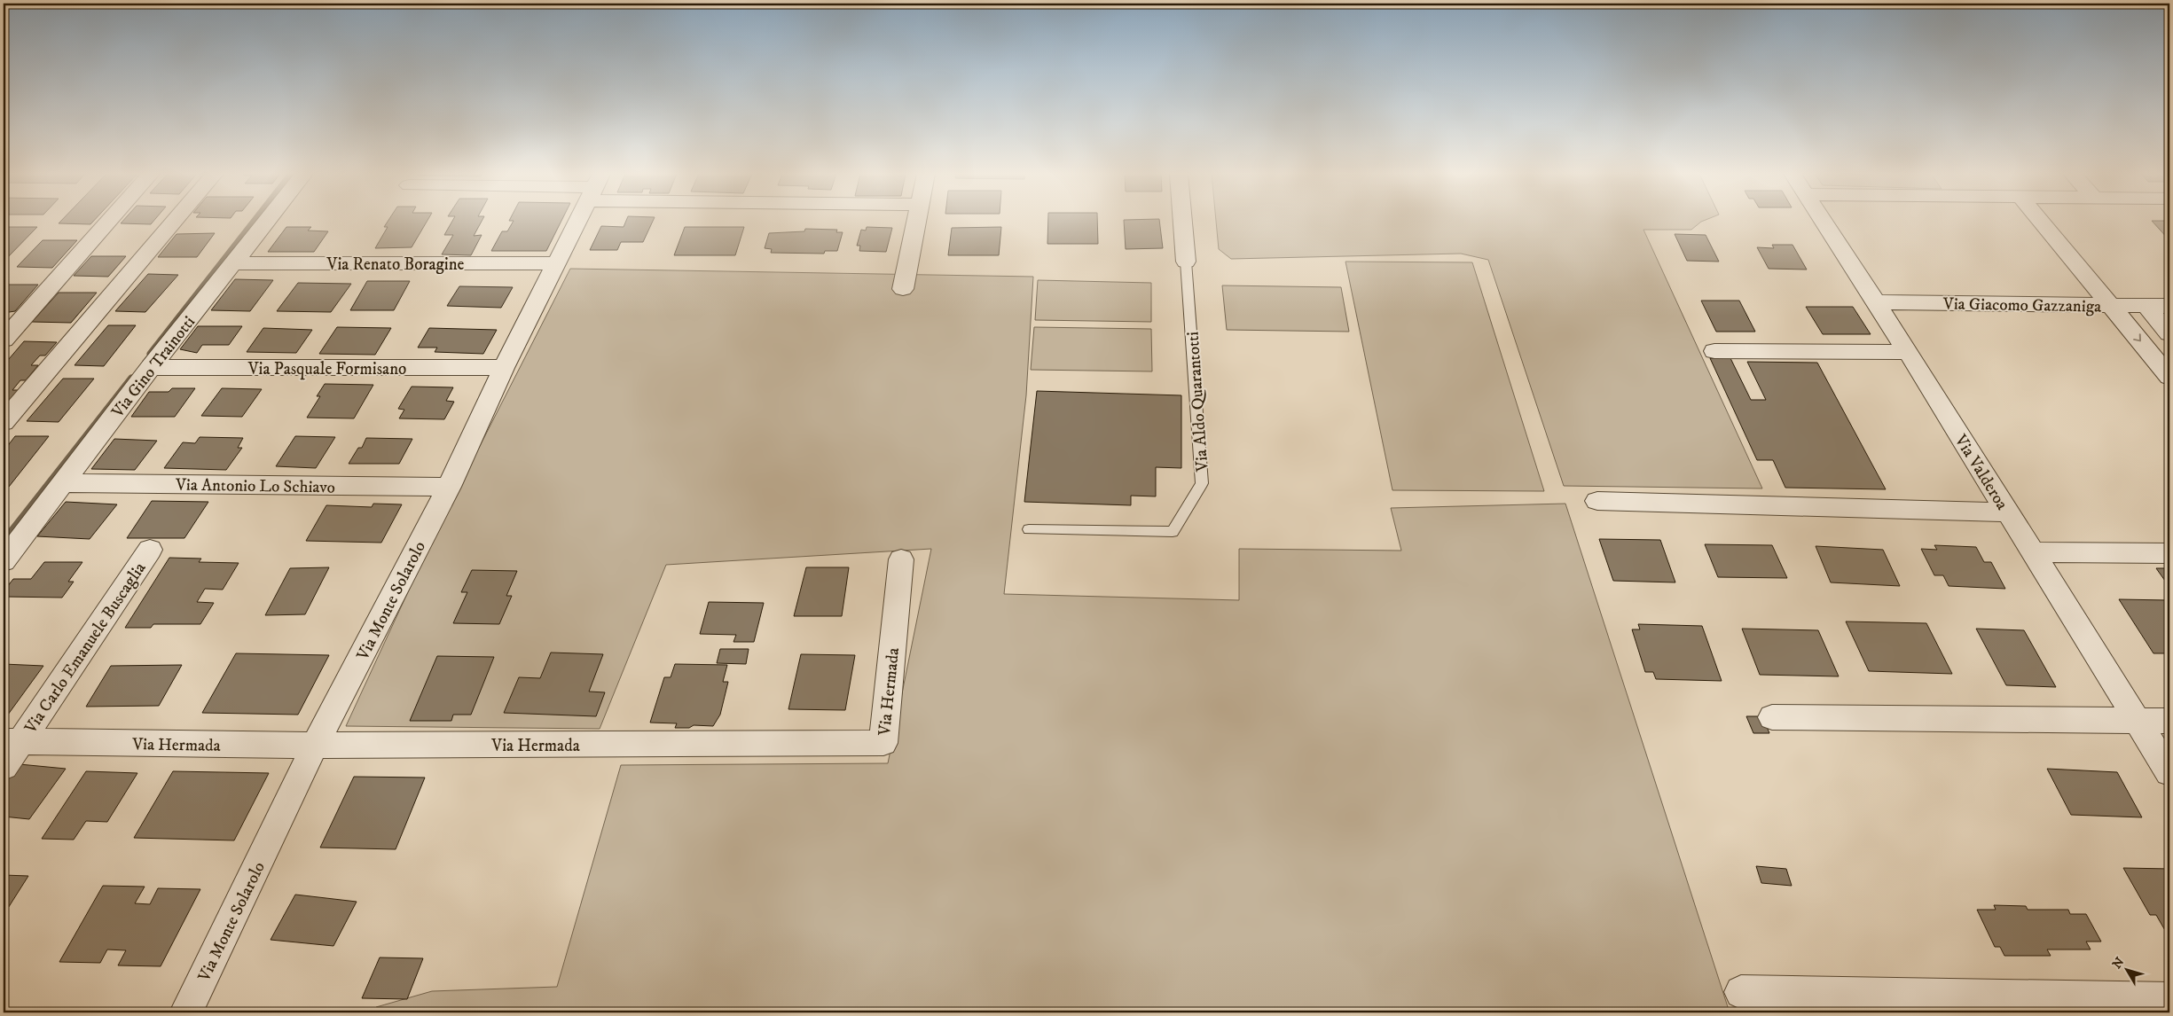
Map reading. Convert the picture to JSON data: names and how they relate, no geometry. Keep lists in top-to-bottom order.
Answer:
{
  "streets": {
    "street": [
      "Via Renato Boragine",
      "Via Giacomo Gazzaniga",
      "Via Gino Trainotti",
      "Via Pasquale Formisano",
      "Via Aldo Quarantotti",
      "Via Valderoa",
      "Via Antonio Lo Schiavo",
      "Via Monte Solarolo",
      "Via Carlo Emanuele Buscaglia",
      "Via Hermada"
    ]
  },
  "crossings": [
    ["Via Renato Boragine", "Via Gino Trainotti"],
    ["Via Renato Boragine", "Via Monte Solarolo"],
    ["Via Giacomo Gazzaniga", "Via Valderoa"],
    ["Via Gino Trainotti", "Via Pasquale Formisano"],
    ["Via Gino Trainotti", "Via Antonio Lo Schiavo"],
    ["Via Pasquale Formisano", "Via Monte Solarolo"],
    ["Via Antonio Lo Schiavo", "Via Monte Solarolo"],
    ["Via Monte Solarolo", "Via Hermada"],
    ["Via Carlo Emanuele Buscaglia", "Via Hermada"]
  ],
  "north": "top left"
}
